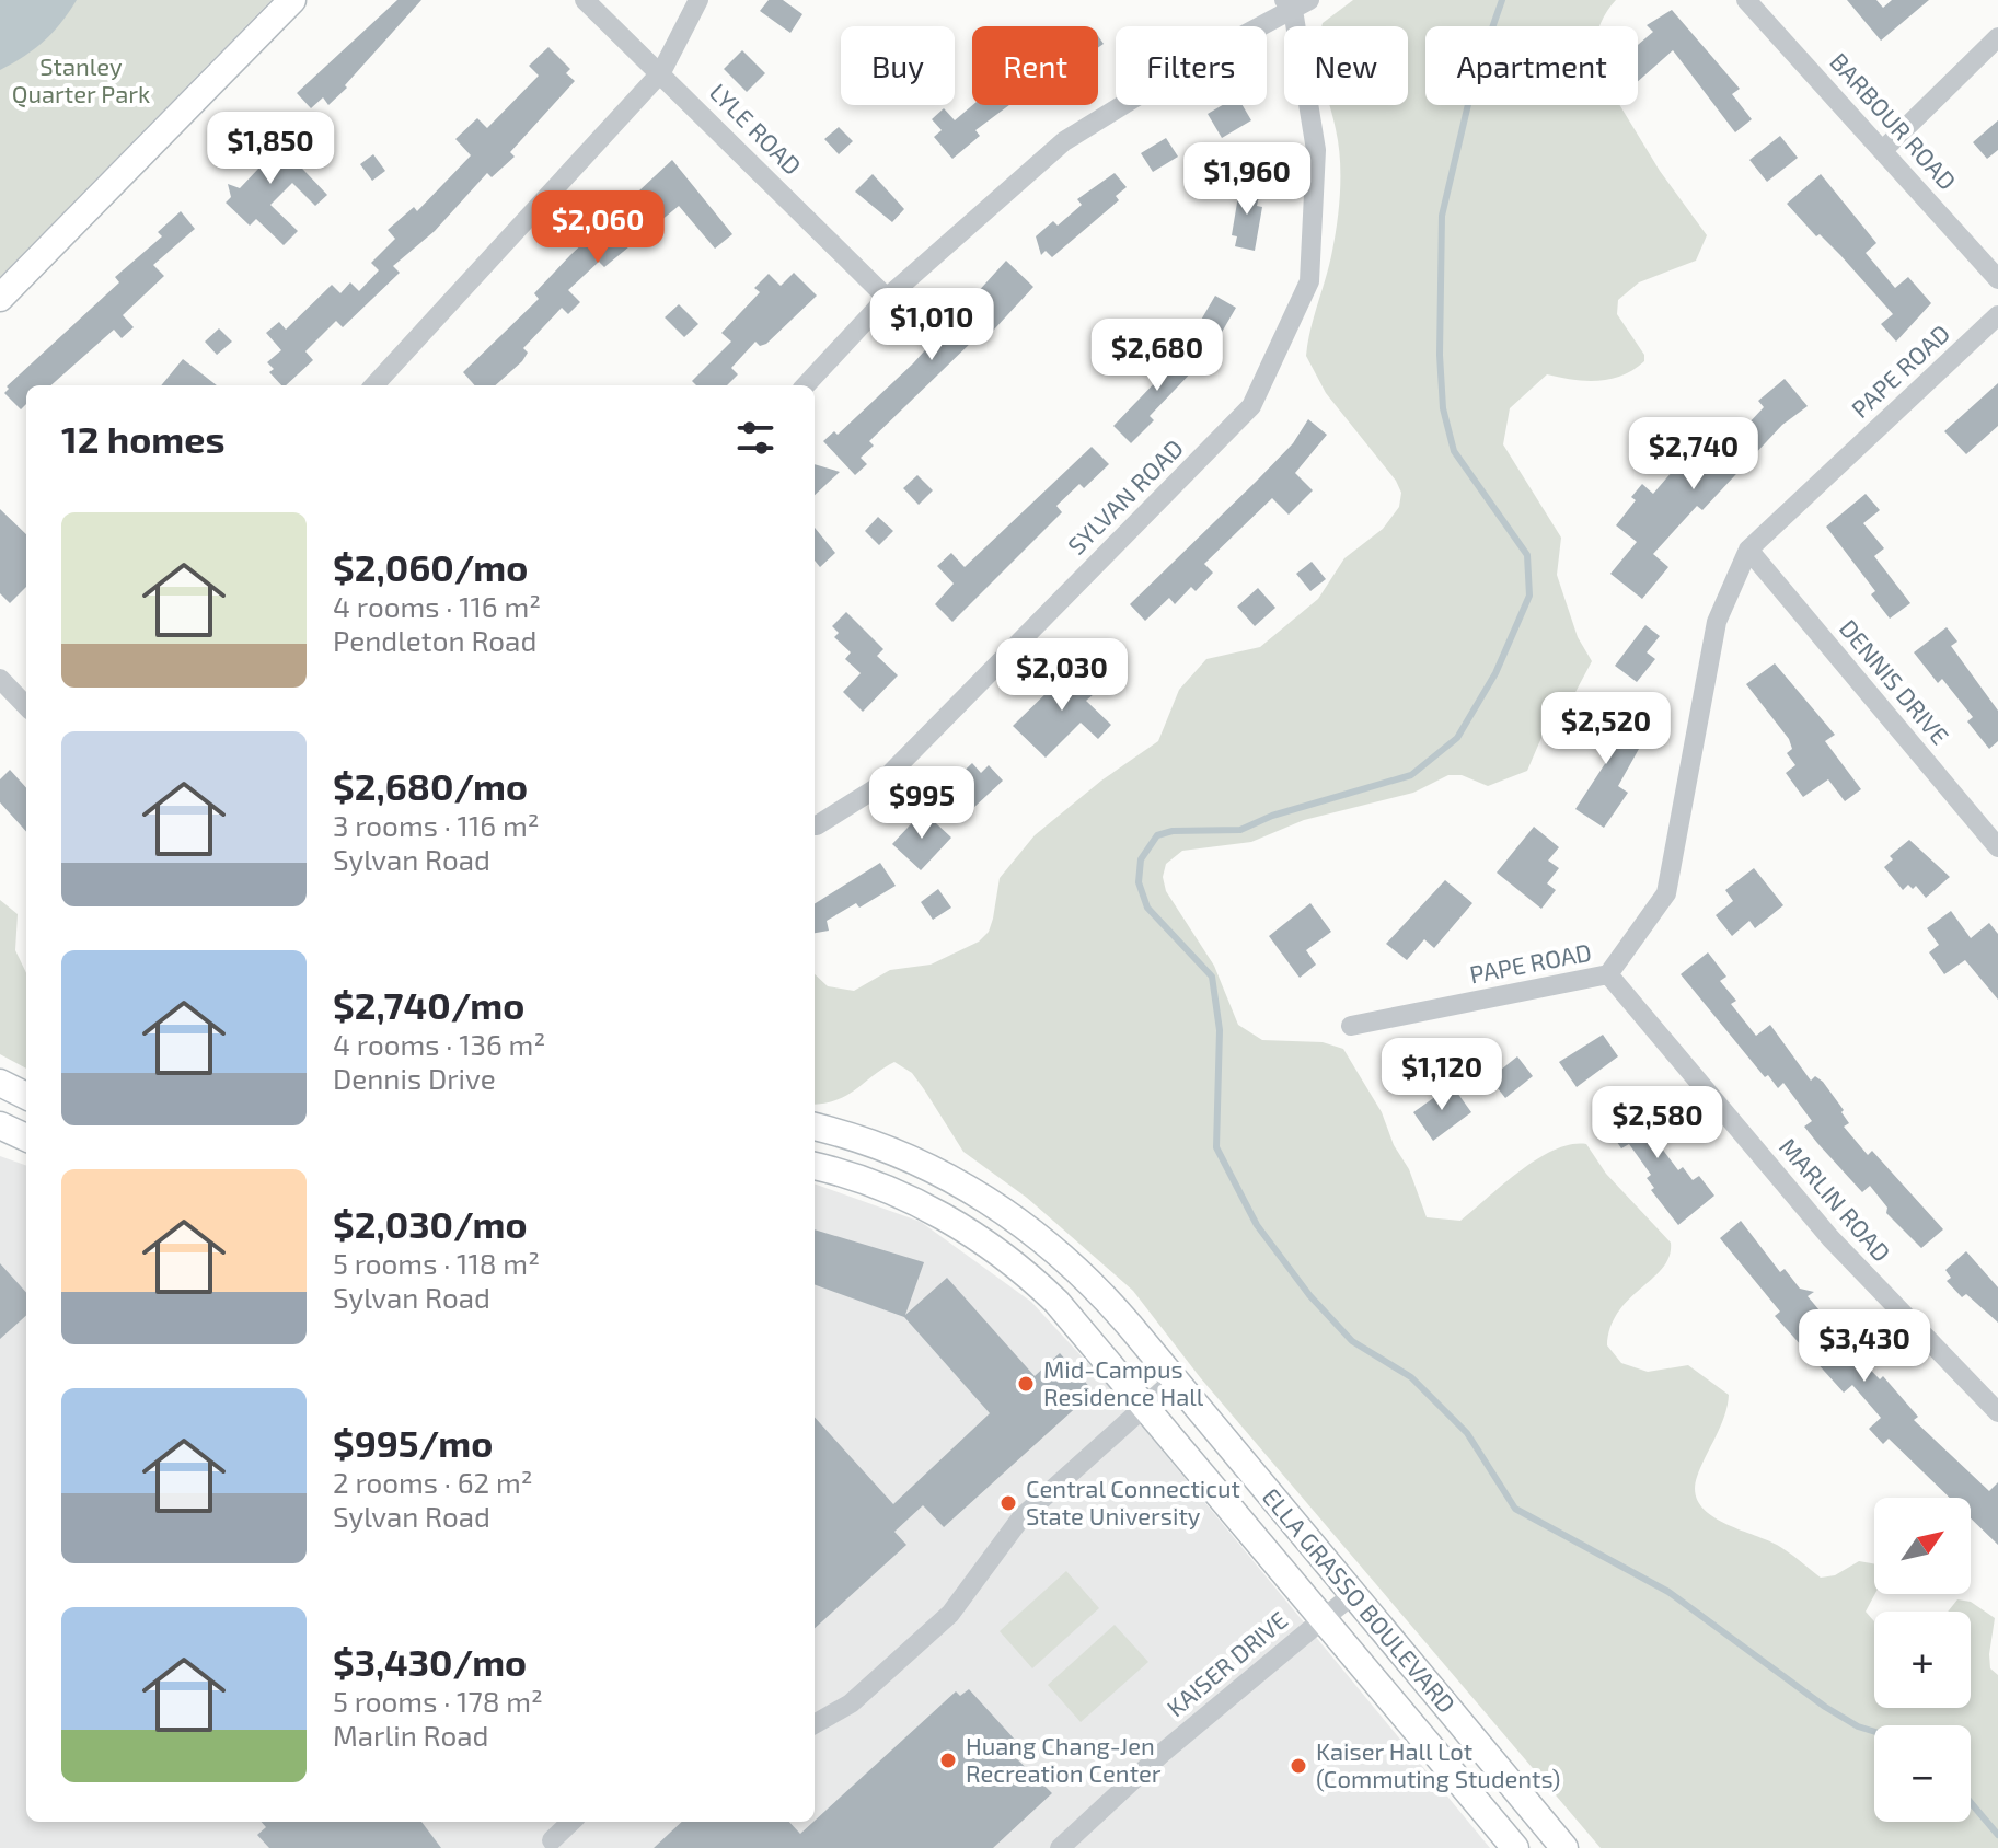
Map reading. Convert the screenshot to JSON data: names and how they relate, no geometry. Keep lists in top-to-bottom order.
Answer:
{
  "streets": {
    "main road": ["ELLA GRASSO BOULEVARD"],
    "street": [
      "BARBOUR ROAD",
      "LYLE ROAD",
      "PAPE ROAD",
      "SYLVAN ROAD",
      "DENNIS DRIVE",
      "MARLIN ROAD",
      "KAISER DRIVE"
    ]
  },
  "crossings": [
    ["PAPE ROAD", "DENNIS DRIVE"],
    ["PAPE ROAD", "MARLIN ROAD"],
    ["ELLA GRASSO BOULEVARD", "KAISER DRIVE"]
  ],
  "parks": ["Stanley Quarter Park"],
  "places": [
    "Mid-Campus Residence Hall",
    "Central Connecticut State University",
    "Huang Chang-Jen Recreation Center",
    "Kaiser Hall Lot (Commuting Students)"
  ],
  "north": "top right",
  "page": {
    "chip": [
      "Buy",
      "Rent",
      "Filters",
      "New",
      "Apartment"
    ],
    "price": [
      "$1,850",
      "$1,960",
      "$2,060",
      "$1,010",
      "$2,680",
      "$2,740",
      "$2,030",
      "$2,520",
      "$995",
      "$1,120",
      "$2,580",
      "$3,430"
    ],
    "heading": "12 homes",
    "list": [
      {
        "name": "$2,060/mo",
        "note": "4 rooms · 116 m² · Pendleton Road"
      },
      {
        "name": "$2,680/mo",
        "note": "3 rooms · 116 m² · Sylvan Road"
      },
      {
        "name": "$2,740/mo",
        "note": "4 rooms · 136 m² · Dennis Drive"
      },
      {
        "name": "$2,030/mo",
        "note": "5 rooms · 118 m² · Sylvan Road"
      },
      {
        "name": "$995/mo",
        "note": "2 rooms · 62 m² · Sylvan Road"
      },
      {
        "name": "$3,430/mo",
        "note": "5 rooms · 178 m² · Marlin Road"
      }
    ],
    "map_buttons": ["+", "−"]
  }
}
